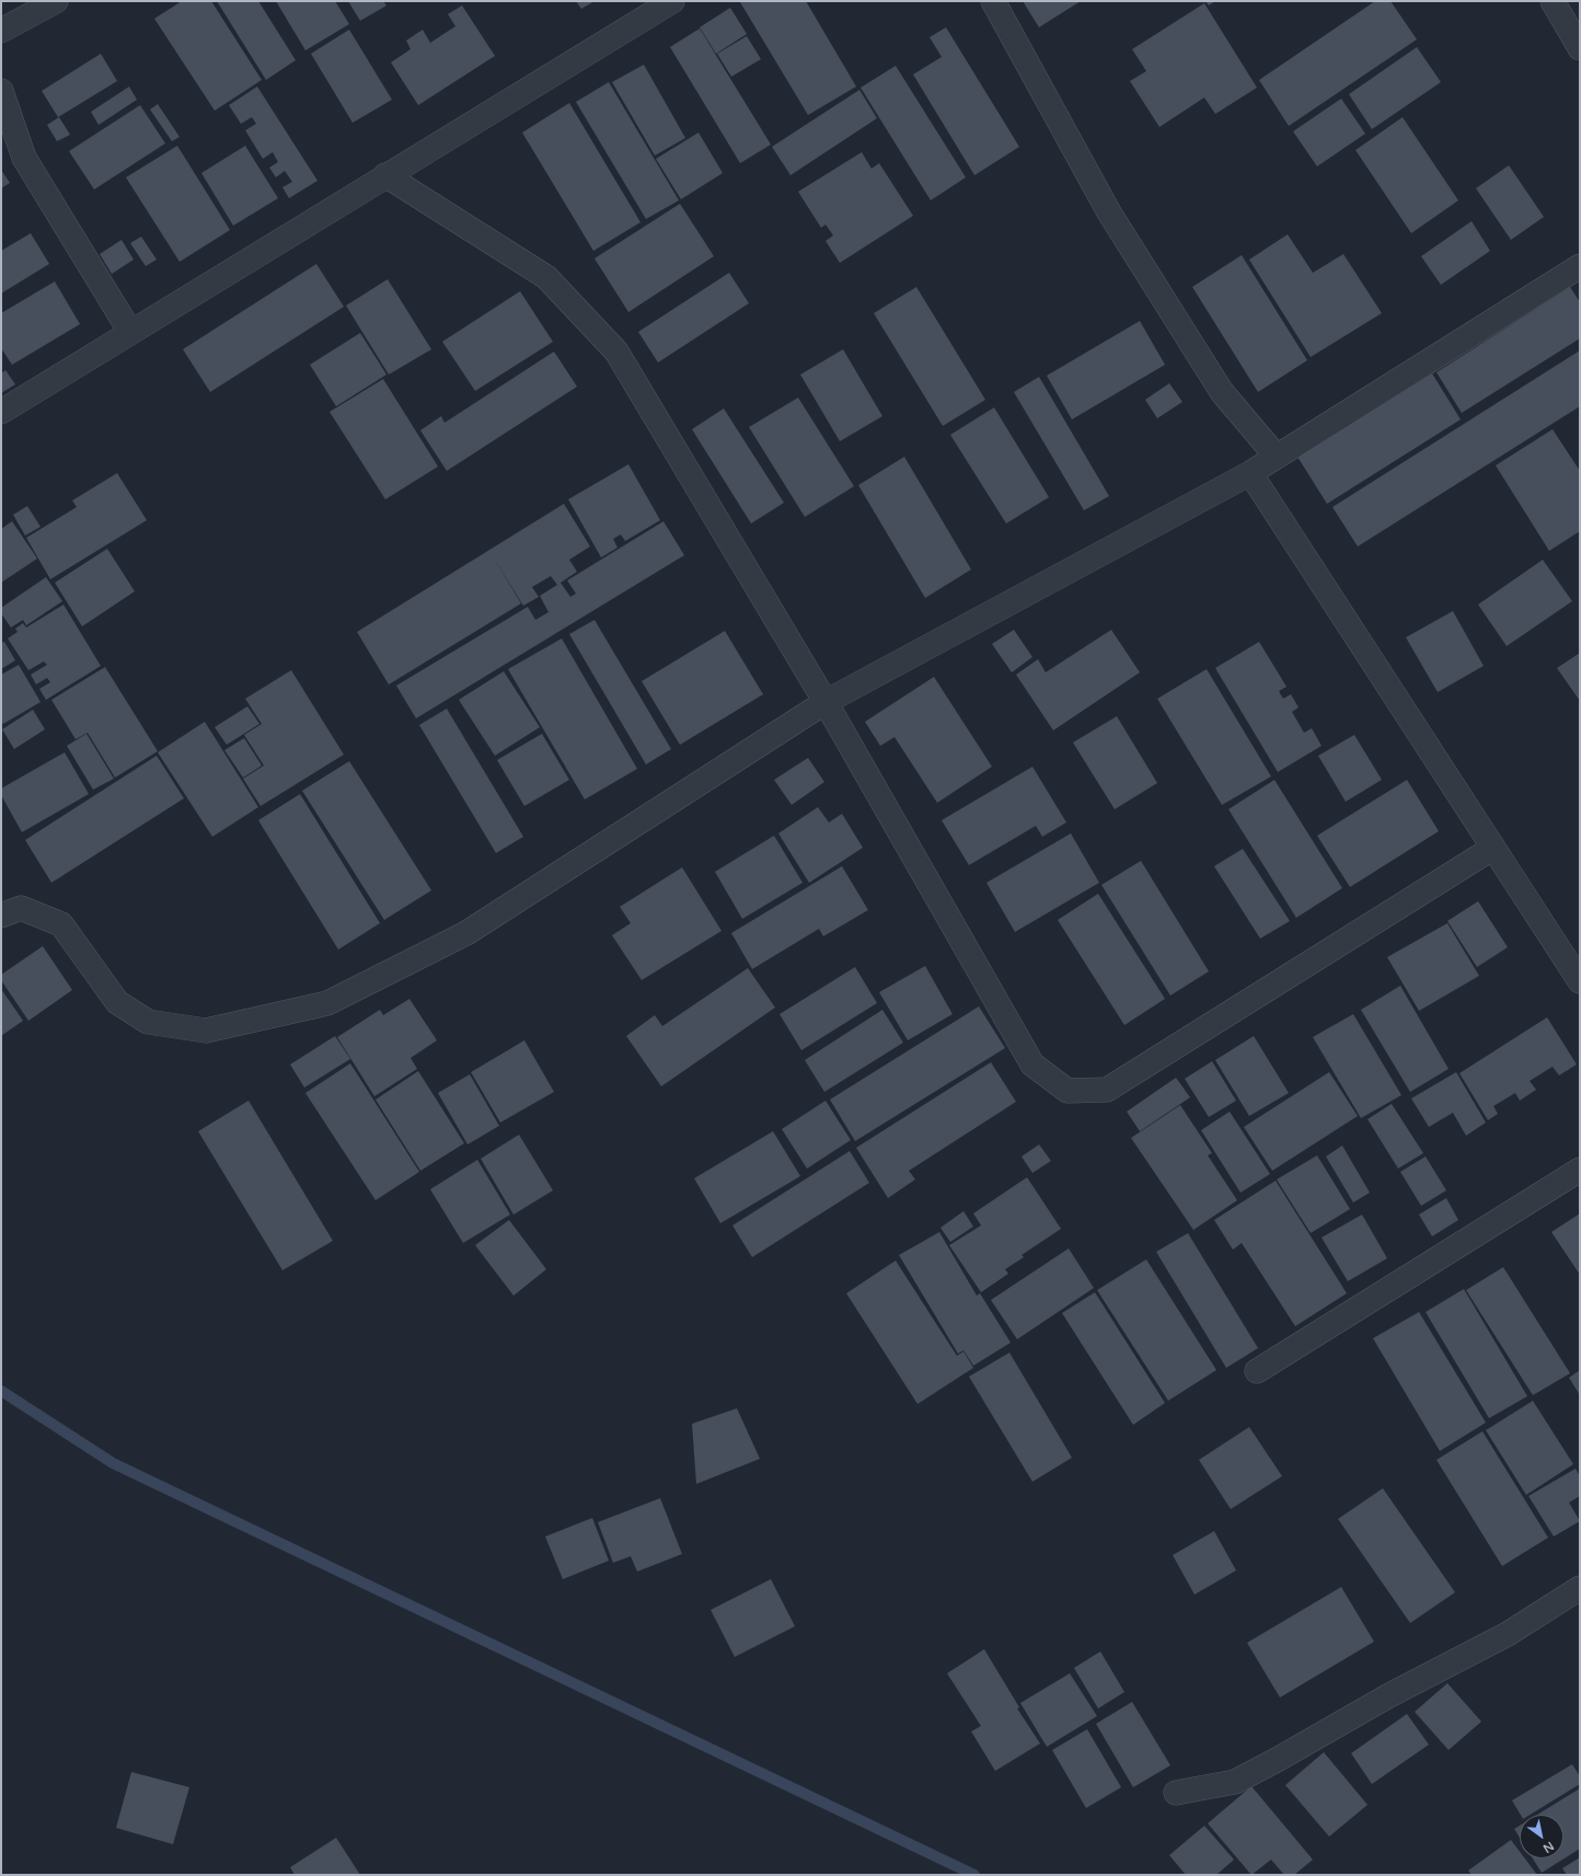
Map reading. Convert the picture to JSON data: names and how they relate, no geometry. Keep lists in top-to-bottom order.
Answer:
{
  "north": "bottom right"
}
